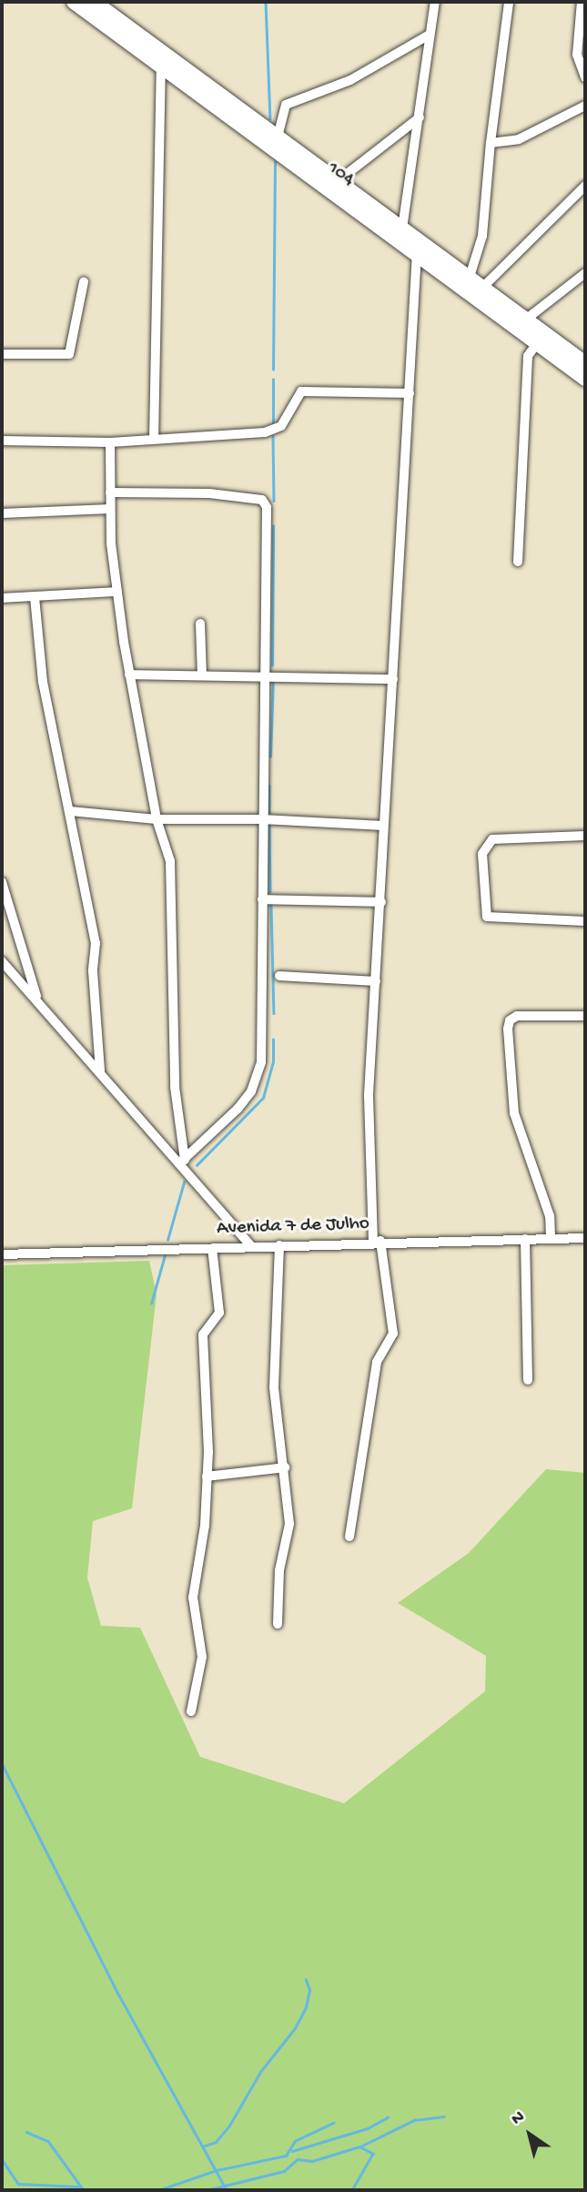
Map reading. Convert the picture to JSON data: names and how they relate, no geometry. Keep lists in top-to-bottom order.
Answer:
{
  "streets": {
    "street": ["104", "Avenida 7 de Julho"]
  },
  "north": "top left"
}
